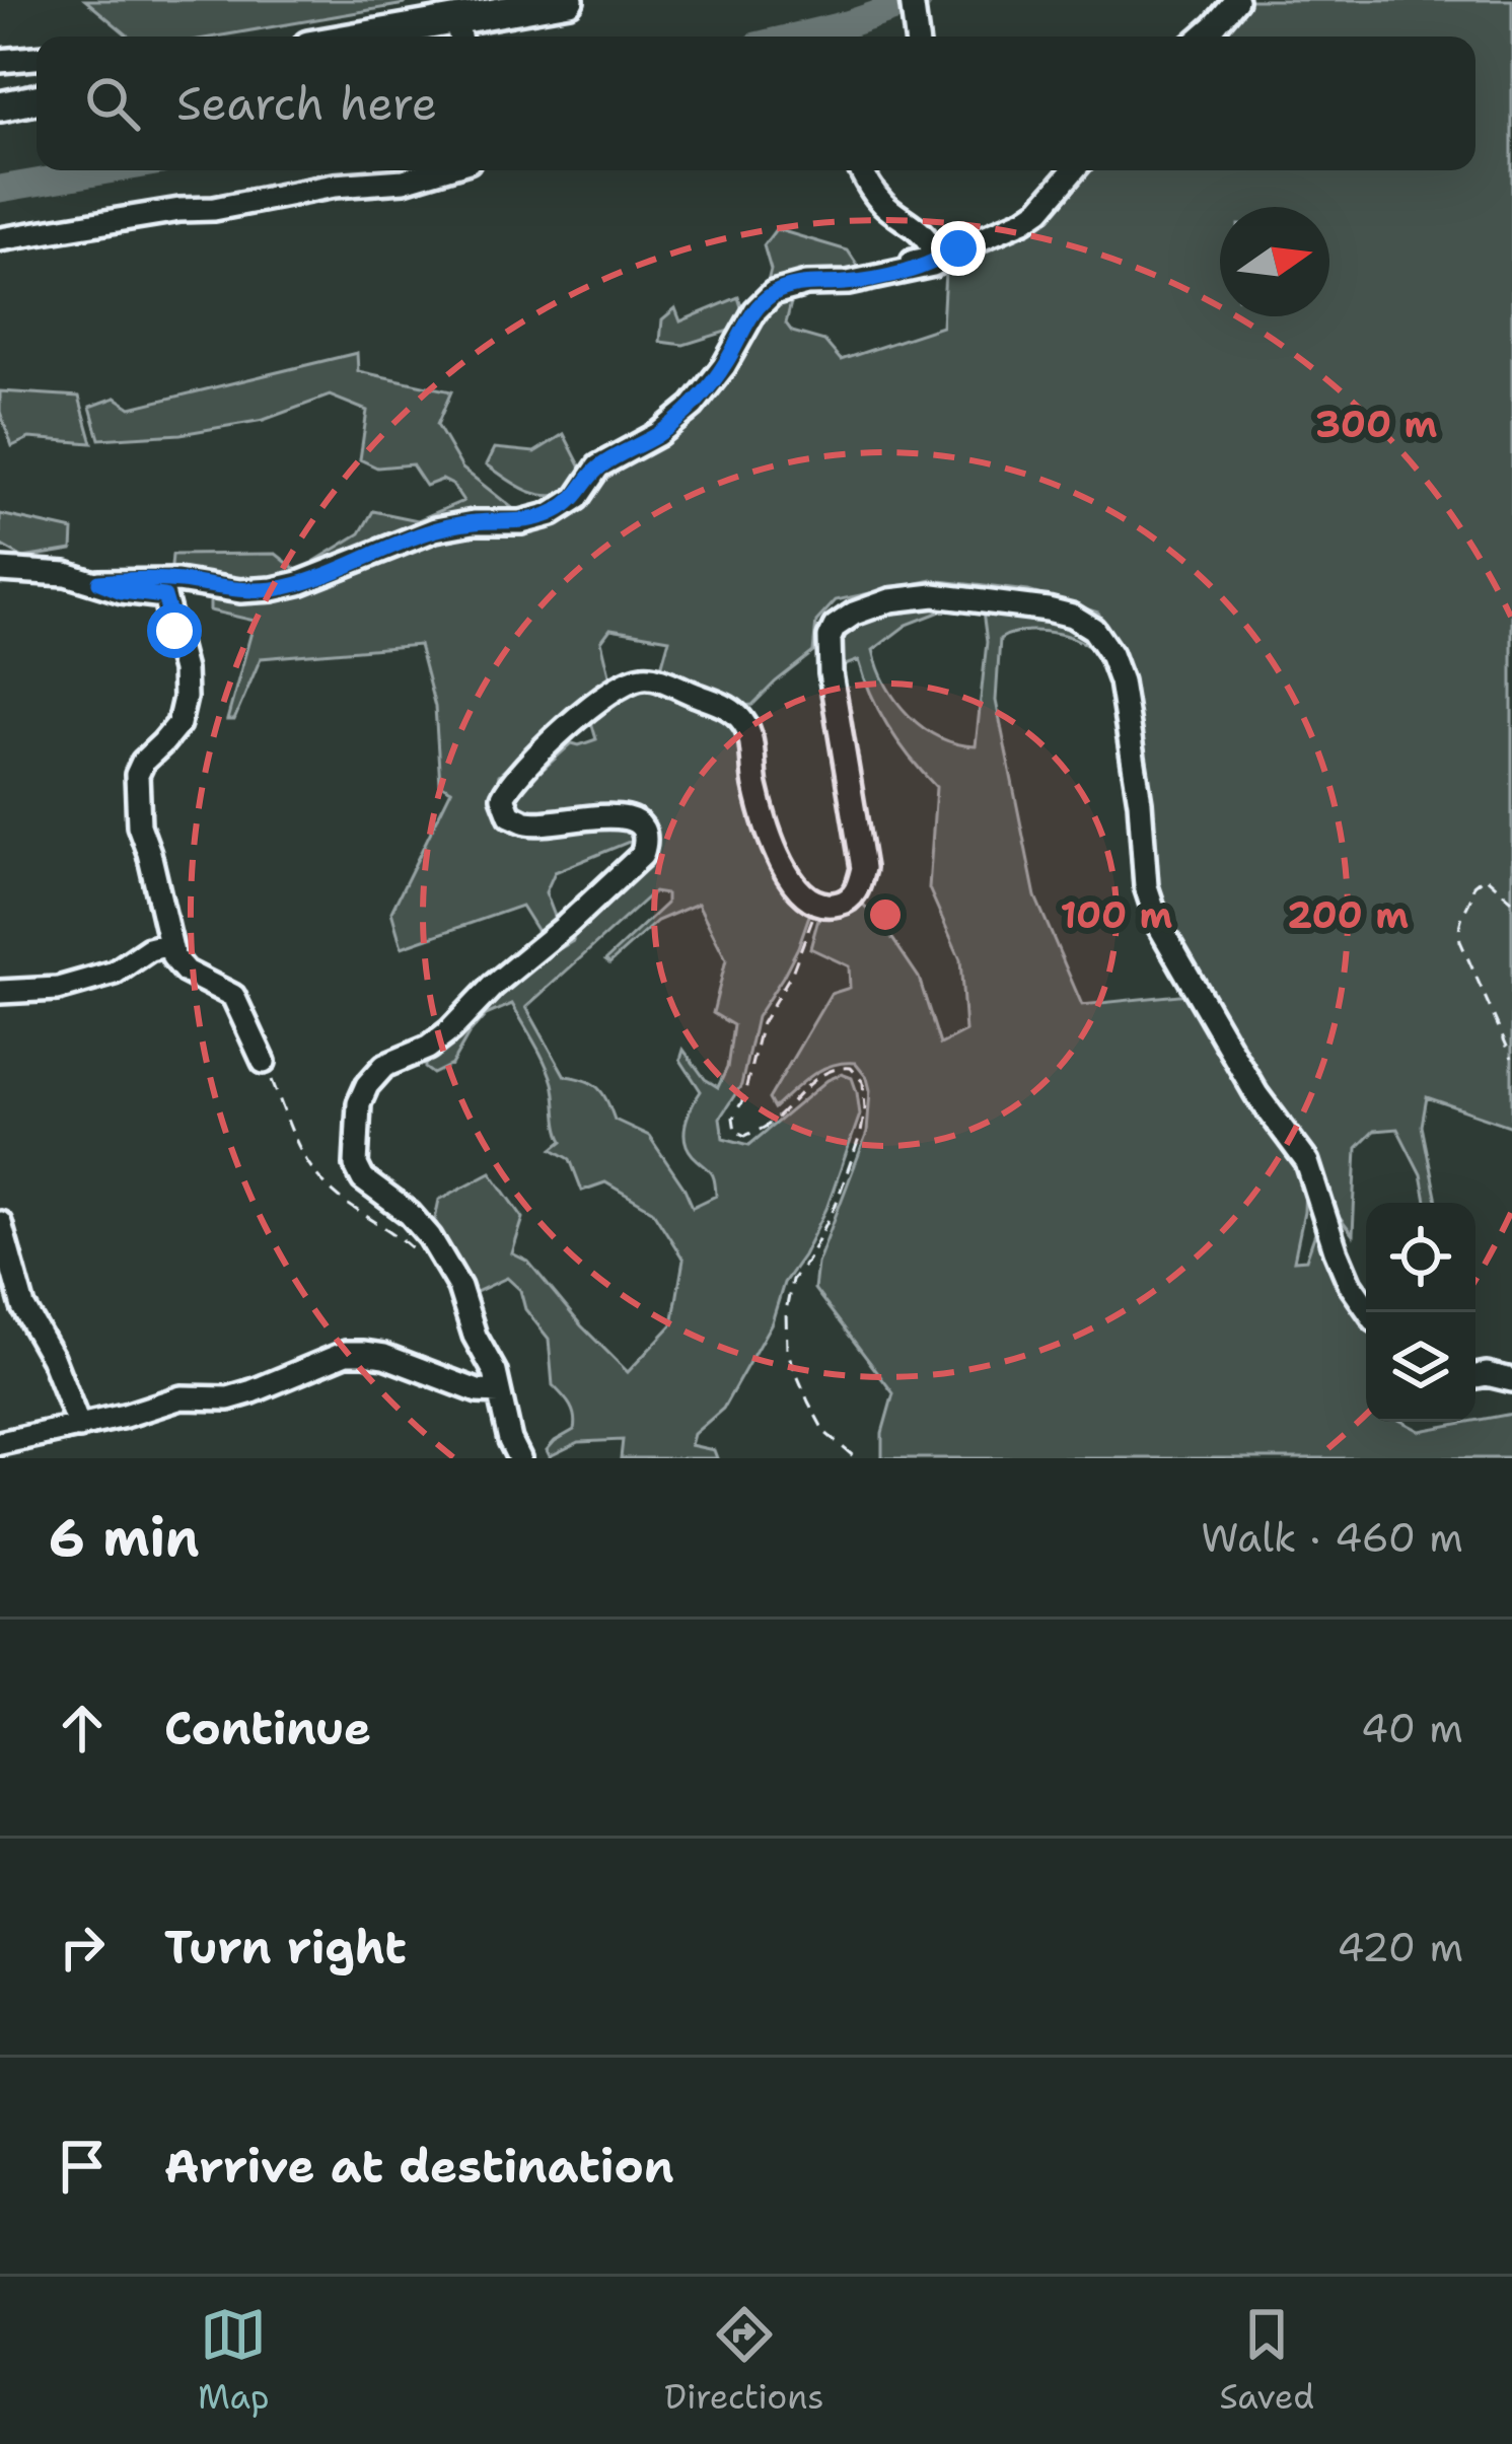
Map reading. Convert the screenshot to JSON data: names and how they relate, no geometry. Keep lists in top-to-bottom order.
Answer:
{
  "north": "right",
  "page": {
    "search": "Search here",
    "heading": ["6 min", "Walk · 460 m"],
    "list": [
      ["Continue", "40 m"],
      ["Turn right", "420 m"],
      "Arrive at destination"
    ],
    "nav": ["Map", "Directions", "Saved"]
  },
  "rings": ["300 m", "100 m", "200 m"]
}
